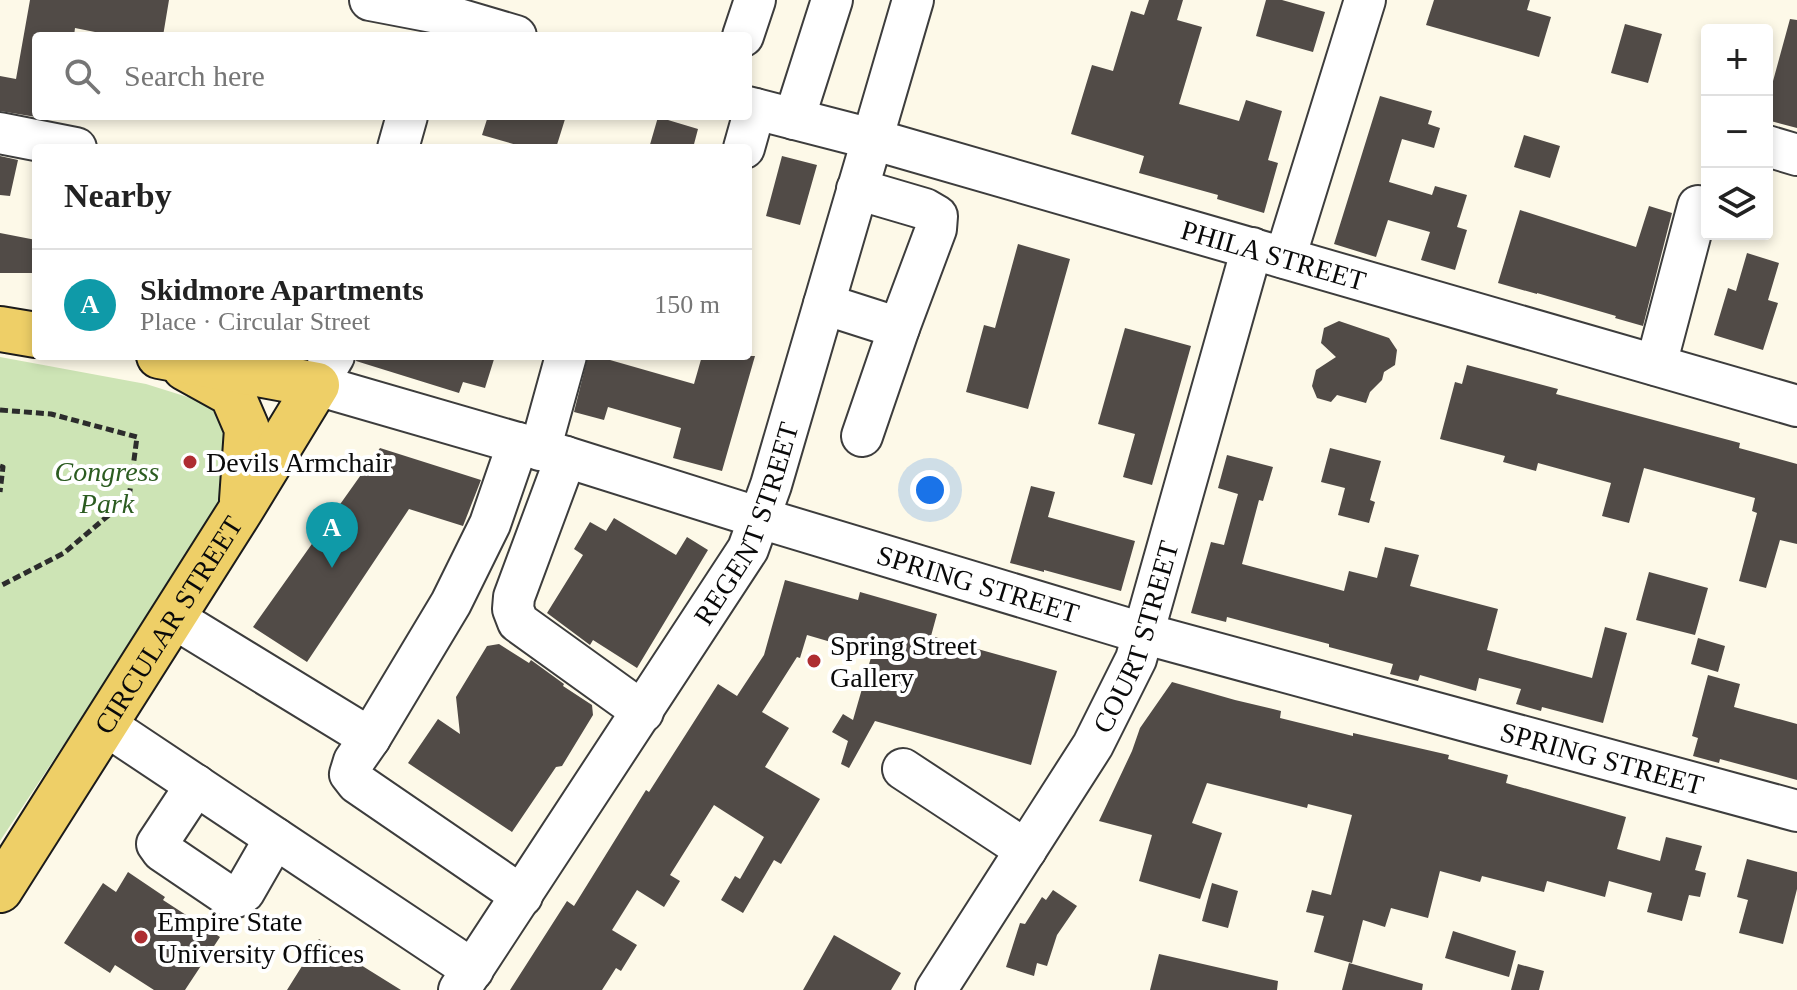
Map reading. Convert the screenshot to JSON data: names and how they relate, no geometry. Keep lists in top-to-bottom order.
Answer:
{
  "streets": {
    "main road": ["SPRING STREET", "CIRCULAR STREET"],
    "street": ["PHILA STREET", "REGENT STREET", "COURT STREET"]
  },
  "crossings": [
    ["PHILA STREET", "REGENT STREET"],
    ["PHILA STREET", "COURT STREET"],
    ["REGENT STREET", "SPRING STREET"],
    ["SPRING STREET", "CIRCULAR STREET"],
    ["SPRING STREET", "COURT STREET"]
  ],
  "parks": ["Congress Park"],
  "places": ["Devils Armchair", "Spring Street Gallery", "Empire State University Offices"],
  "page": {
    "map_buttons": ["+", "−"],
    "search": "Search here",
    "heading": "Nearby",
    "list": [
      {
        "mark": "A",
        "name": "Skidmore Apartments",
        "note": "Place · Circular Street",
        "value": "150 m"
      }
    ],
    "pins": "A"
  }
}
